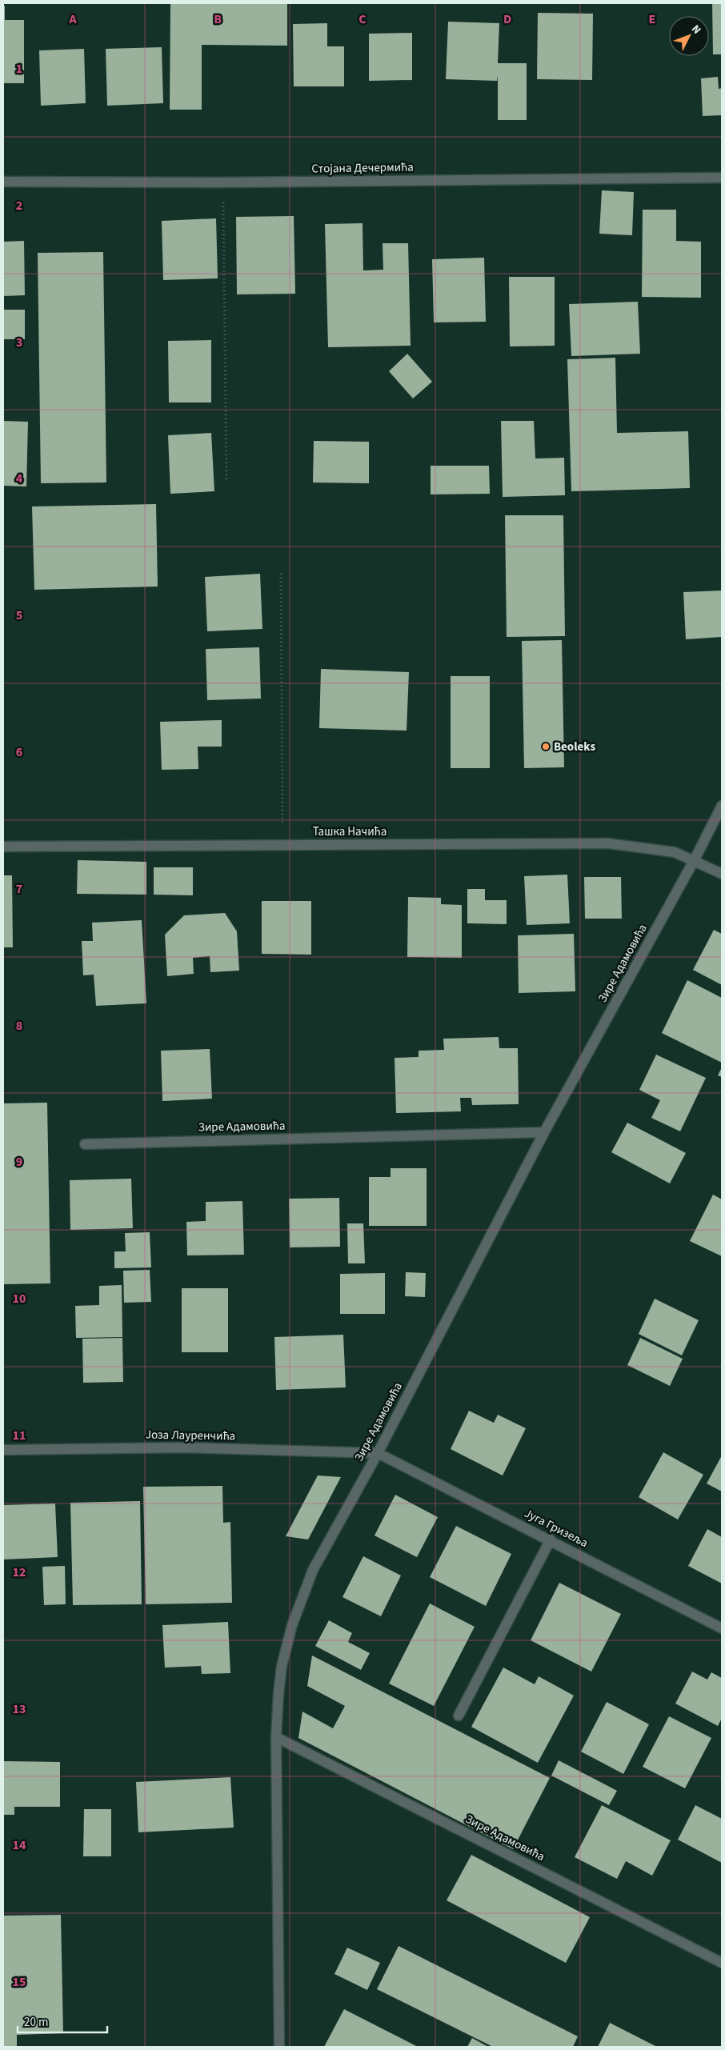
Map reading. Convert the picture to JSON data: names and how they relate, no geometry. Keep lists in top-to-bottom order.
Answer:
{
  "streets": {
    "street": [
      "Стојана Дечермића",
      "Ташка Начића",
      "Зире Адамовића",
      "Јоза Лауренчића",
      "Југа Гризеља"
    ]
  },
  "crossings": [
    ["Ташка Начића", "Зире Адамовића"],
    ["Зире Адамовића", "Јоза Лауренчића"],
    ["Зире Адамовића", "Југа Гризеља"],
    ["Јоза Лауренчића", "Југа Гризеља"]
  ],
  "places": ["Beoleks"],
  "scale_bar": "20 m",
  "north": "top right",
  "grid": {
    "columns": [
      "A",
      "B",
      "C",
      "D",
      "E"
    ],
    "rows": [
      "1",
      "2",
      "3",
      "4",
      "5",
      "6",
      "7",
      "8",
      "9",
      "10",
      "11",
      "12",
      "13",
      "14",
      "15"
    ]
  }
}
